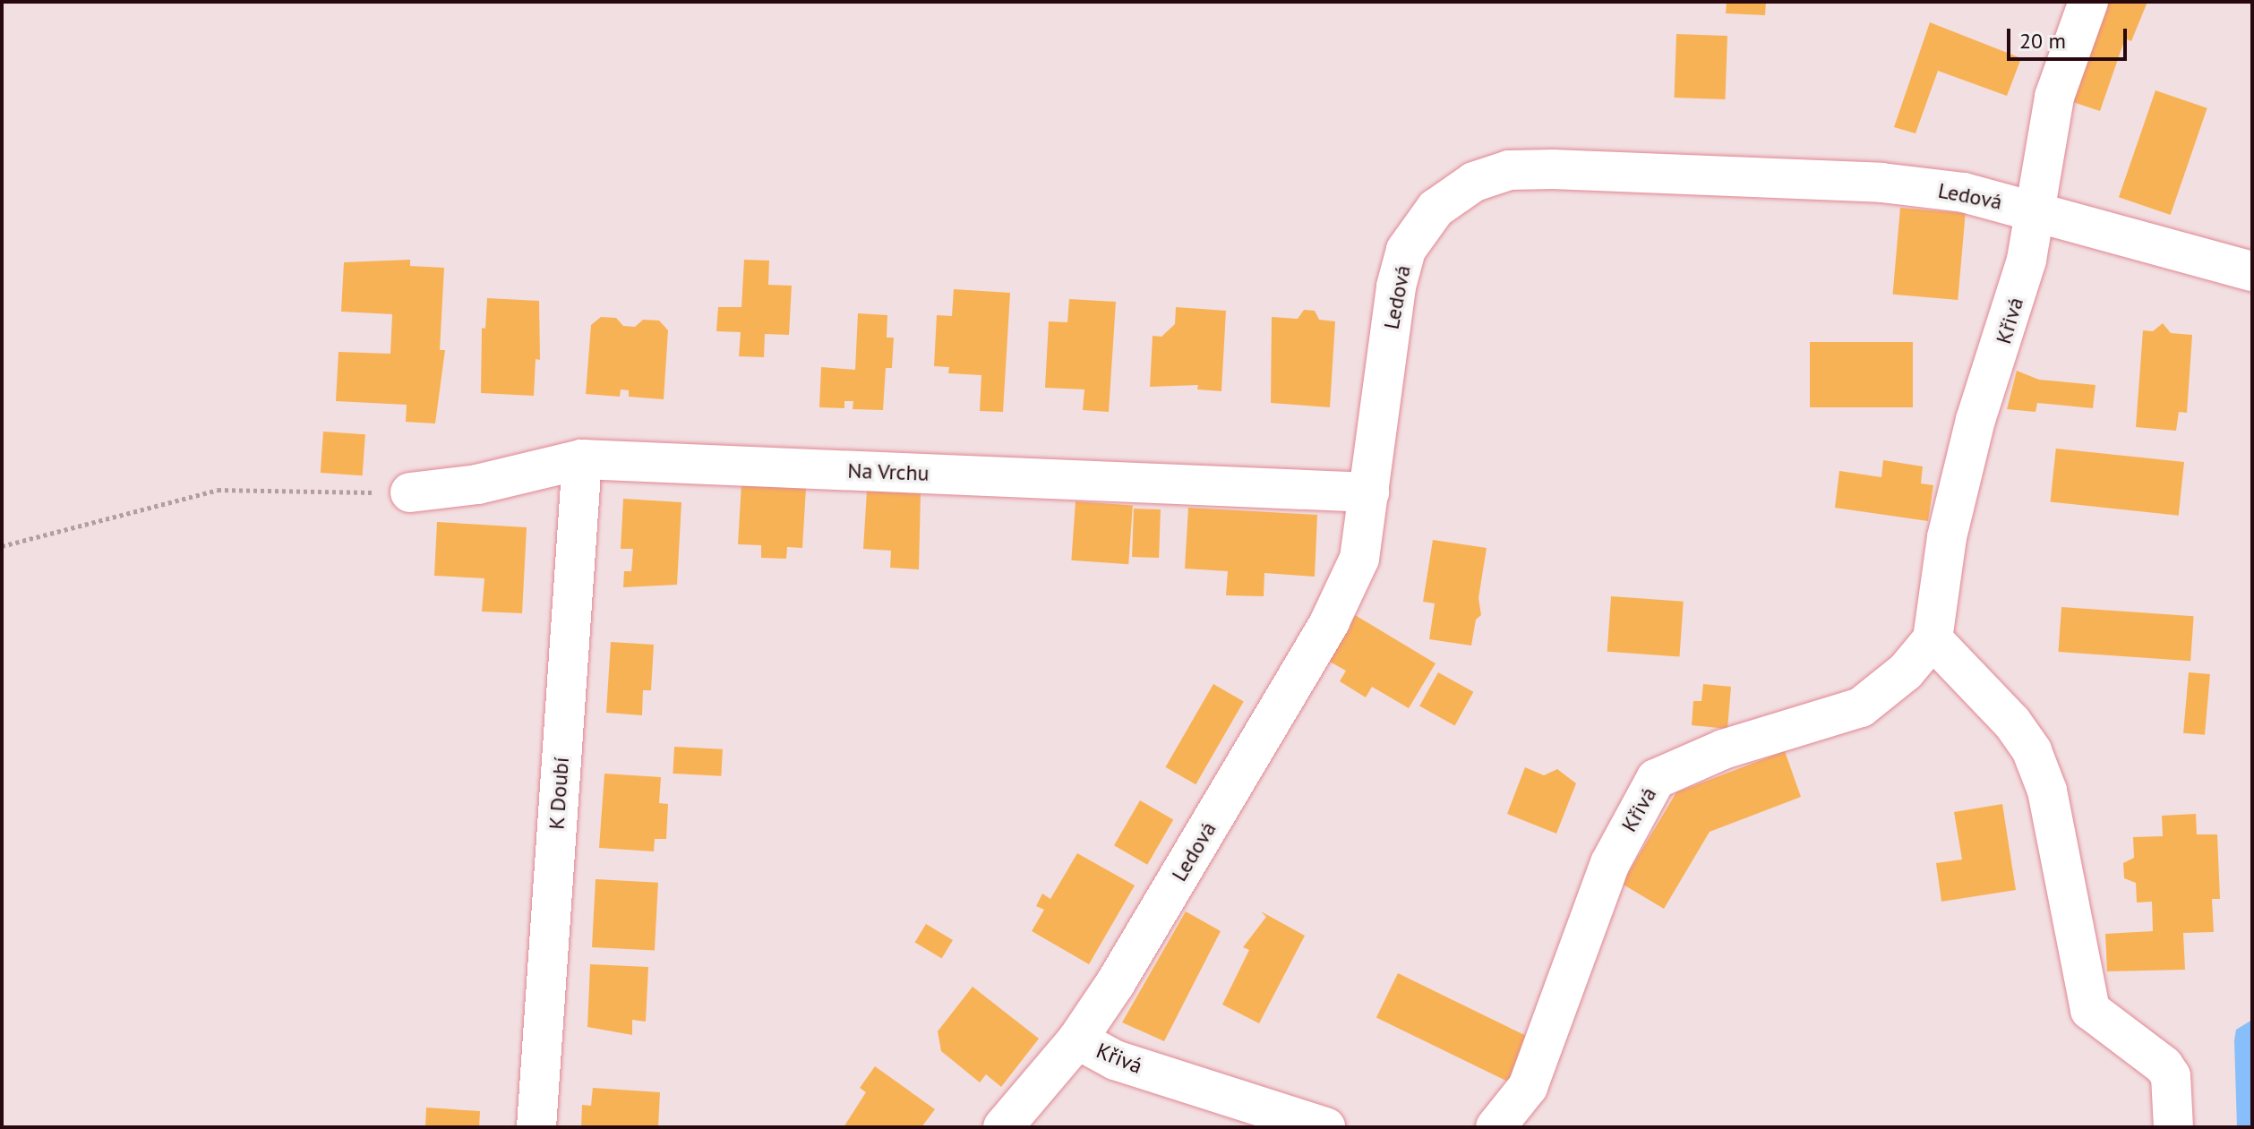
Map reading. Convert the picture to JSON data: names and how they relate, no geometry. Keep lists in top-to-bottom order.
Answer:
{
  "streets": {
    "street": [
      "Ledová",
      "Křivá",
      "Na Vrchu",
      "K Doubí"
    ]
  },
  "crossings": [
    ["Ledová", "Křivá"],
    ["Ledová", "Na Vrchu"],
    ["Na Vrchu", "K Doubí"]
  ],
  "scale_bar": "20 m"
}
